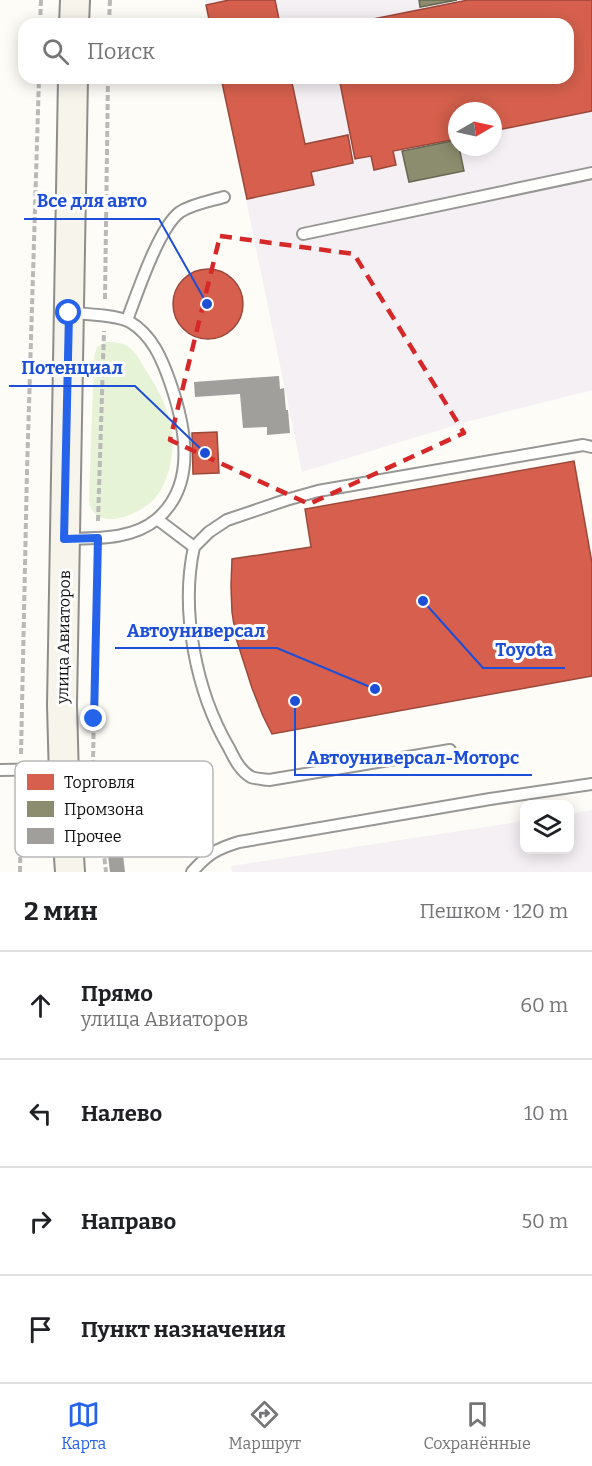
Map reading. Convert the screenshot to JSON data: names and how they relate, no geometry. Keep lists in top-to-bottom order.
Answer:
{
  "streets": {
    "main road": ["улица Авиаторов"]
  },
  "places": [
    "Все для авто",
    "Потенциал",
    "Toyota",
    "Автоуниверсал",
    "Автоуниверсал-Моторс"
  ],
  "legend": ["Торговля", "Промзона", "Прочее"],
  "north": "right",
  "page": {
    "search": "Поиск",
    "heading": ["2 мин", "Пешком · 120 m"],
    "list": [
      ["Прямо", "улица Авиаторов", "60 m"],
      ["Налево", "10 m"],
      ["Направо", "50 m"],
      "Пункт назначения"
    ],
    "nav": ["Карта", "Маршрут", "Сохранённые"]
  }
}
